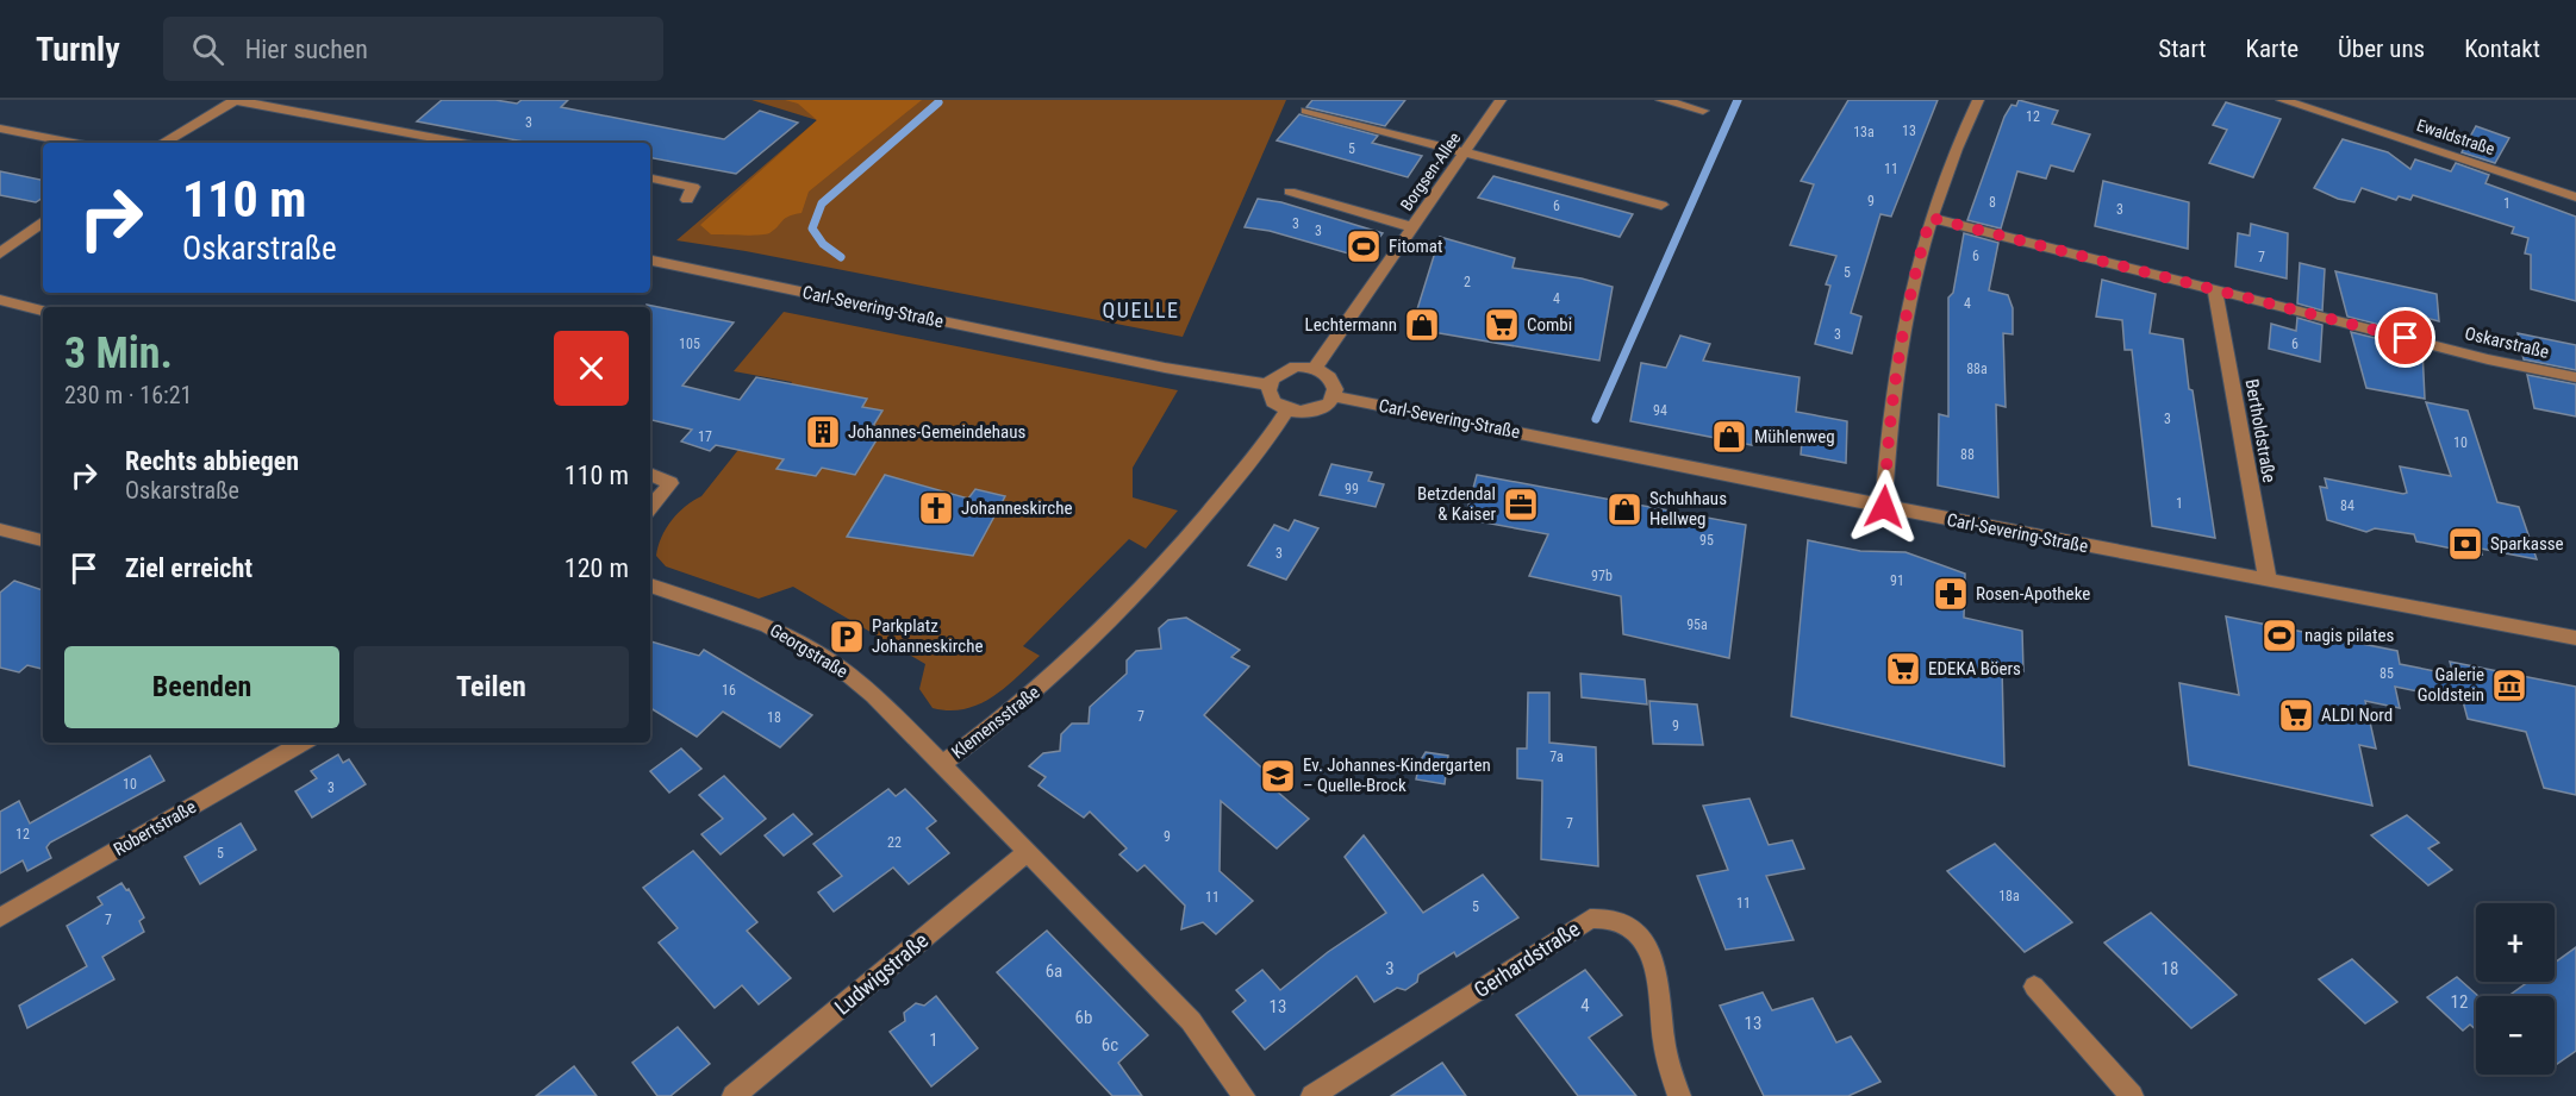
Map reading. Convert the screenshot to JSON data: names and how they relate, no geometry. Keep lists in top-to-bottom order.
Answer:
{
  "streets": {
    "street": [
      "Ewaldstraße",
      "Borgsen-Allee",
      "Carl-Severing-Straße",
      "Oskarstraße",
      "Bertholdstraße",
      "Georgstraße",
      "Klemensstraße",
      "Robertstraße",
      "Gerhardstraße",
      "Ludwigstraße"
    ]
  },
  "crossings": [
    ["Borgsen-Allee", "Carl-Severing-Straße"],
    ["Borgsen-Allee", "Klemensstraße"],
    ["Carl-Severing-Straße", "Bertholdstraße"],
    ["Carl-Severing-Straße", "Klemensstraße"],
    ["Oskarstraße", "Bertholdstraße"],
    ["Georgstraße", "Klemensstraße"],
    ["Klemensstraße", "Ludwigstraße"]
  ],
  "districts": ["QUELLE"],
  "places": {
    "sports": ["Fitomat", "nagis pilates"],
    "shop": ["Lechtermann", "Mühlenweg", "Schuhhaus Hellweg"],
    "supermarket": ["Combi", "EDEKA Böers", "ALDI Nord"],
    "building": ["Johannes-Gemeindehaus"],
    "office": ["Betzdendal & Kaiser"],
    "church": ["Johanneskirche"],
    "bank": ["Sparkasse"],
    "pharmacy": ["Rosen-Apotheke"],
    "parking": ["Parkplatz Johanneskirche"],
    "museum": ["Galerie Goldstein"],
    "school or university": ["Ev. Johannes-Kindergarten – Quelle-Brock"]
  },
  "house_numbers": [
    "12",
    "3",
    "13",
    "13a",
    "5",
    "11",
    "9",
    "8",
    "1",
    "6",
    "3",
    "3",
    "3",
    "6",
    "7",
    "5",
    "2",
    "4",
    "4",
    "3",
    "105",
    "6",
    "88a",
    "94",
    "3",
    "17",
    "10",
    "88",
    "99",
    "1",
    "84",
    "95",
    "3",
    "97b",
    "91",
    "95a",
    "85",
    "16",
    "7",
    "18",
    "9",
    "7a",
    "10",
    "3",
    "7",
    "12",
    "9",
    "22",
    "5",
    "18a",
    "11",
    "11",
    "5",
    "7",
    "3",
    "18",
    "6a",
    "12",
    "4",
    "13",
    "6b",
    "13",
    "1",
    "6c"
  ],
  "page": {
    "header": "Turnly",
    "search": "Hier suchen",
    "nav": [
      "Start",
      "Karte",
      "Über uns",
      "Kontakt"
    ],
    "turn": ["110 m", "Oskarstraße"],
    "heading": ["3 Min.", "230 m · 16:21"],
    "list": [
      {
        "name": "Rechts abbiegen",
        "note": "Oskarstraße",
        "value": "110 m"
      },
      {
        "name": "Ziel erreicht",
        "value": "120 m"
      }
    ],
    "buttons": ["Beenden", "Teilen"],
    "map_buttons": ["+", "−"]
  }
}
